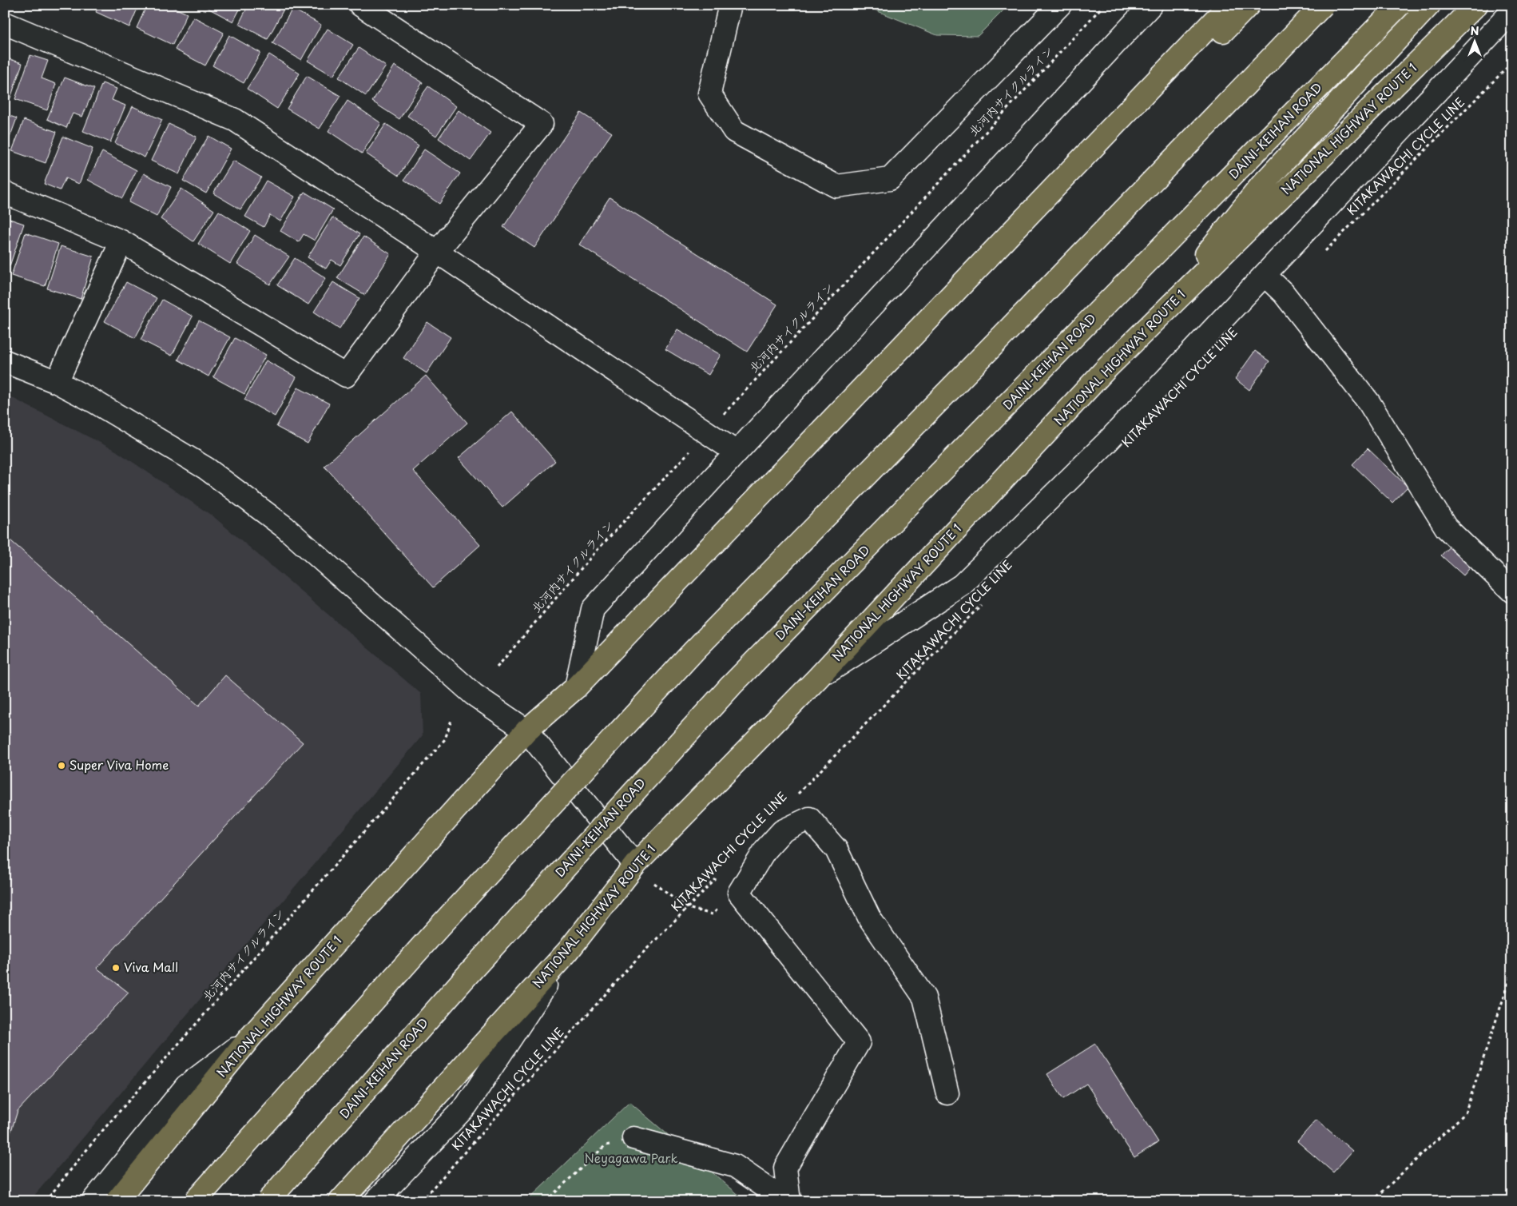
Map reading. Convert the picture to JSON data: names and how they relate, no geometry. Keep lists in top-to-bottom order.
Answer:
{
  "streets": {
    "highway": ["NATIONAL HIGHWAY ROUTE 1", "DAINI-KEIHAN ROAD"],
    "path": ["北河内サイクルライン", "KITAKAWACHI CYCLE LINE"]
  },
  "parks": ["Neyagawa Park"],
  "places": ["Super Viva Home", "Viva Mall"],
  "north": "top"
}
